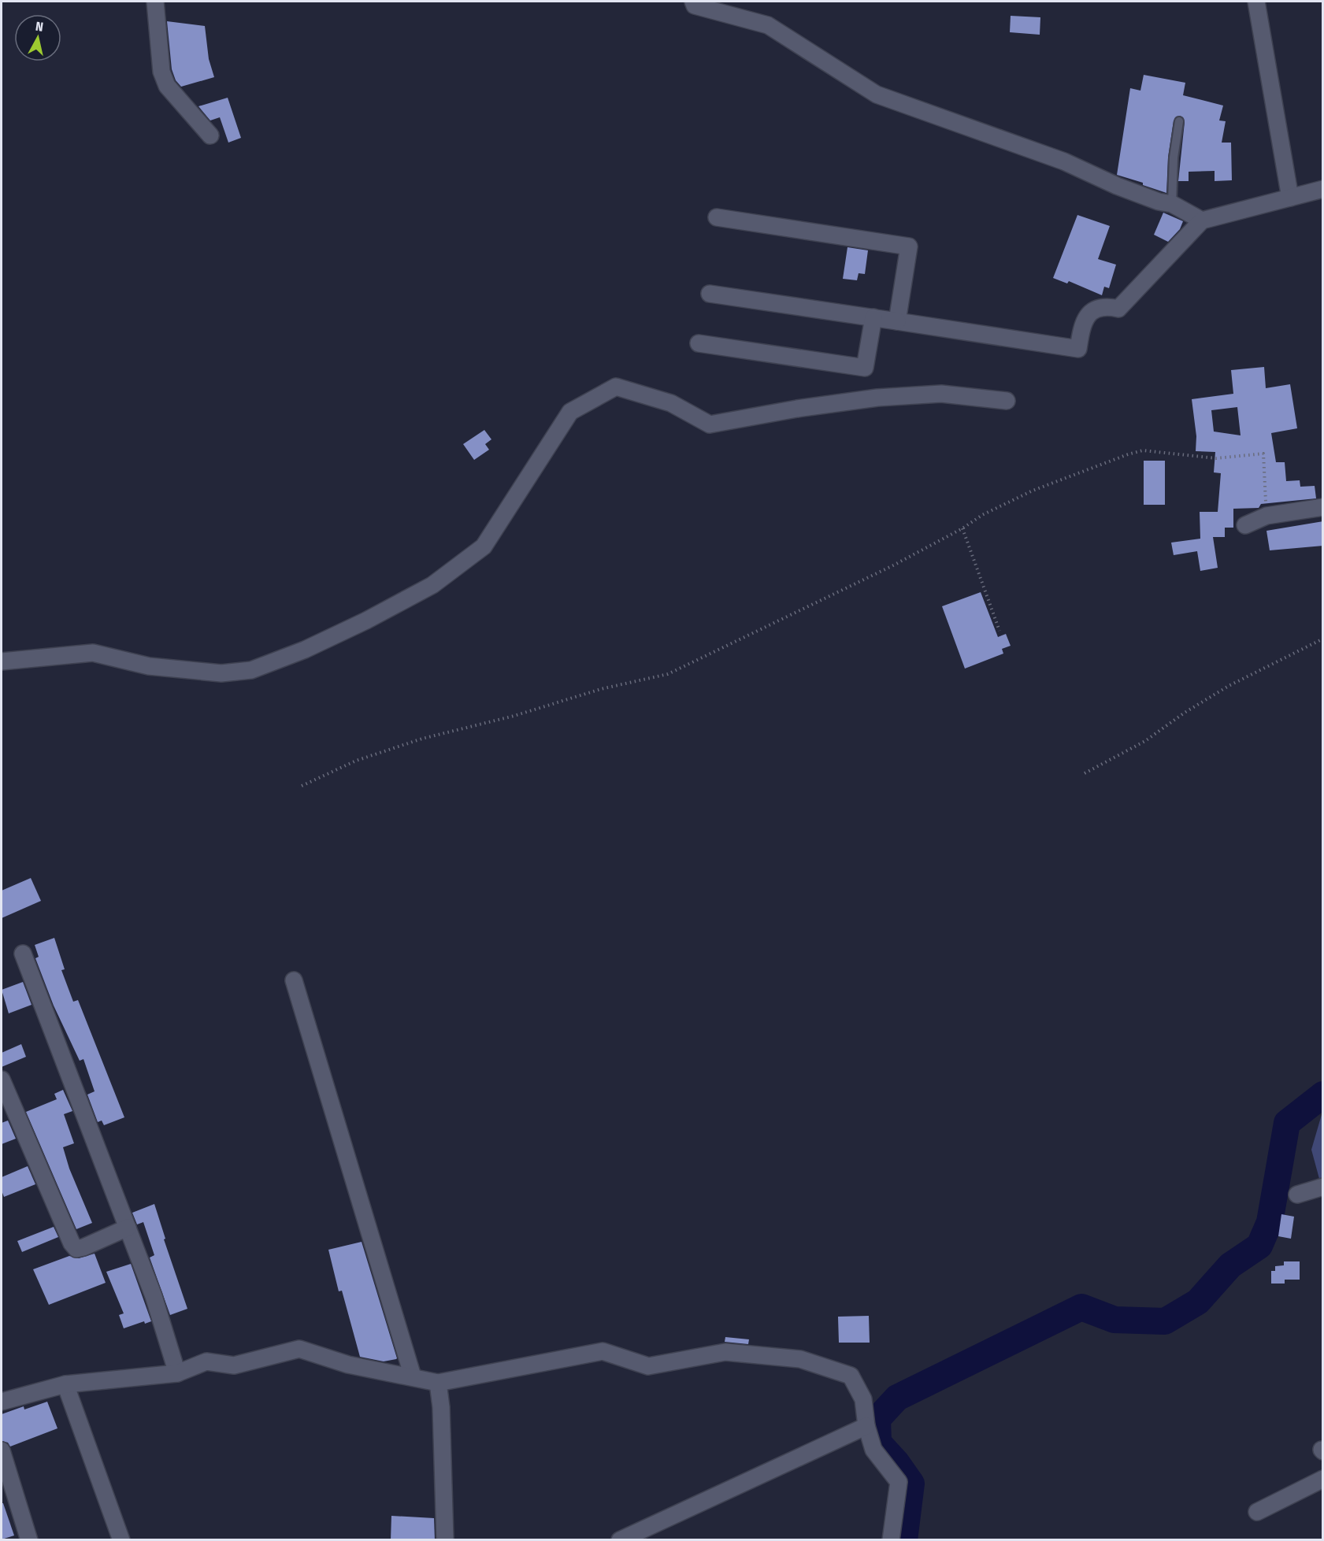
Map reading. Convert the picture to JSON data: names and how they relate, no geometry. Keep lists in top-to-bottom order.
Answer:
{
  "north": "top"
}
